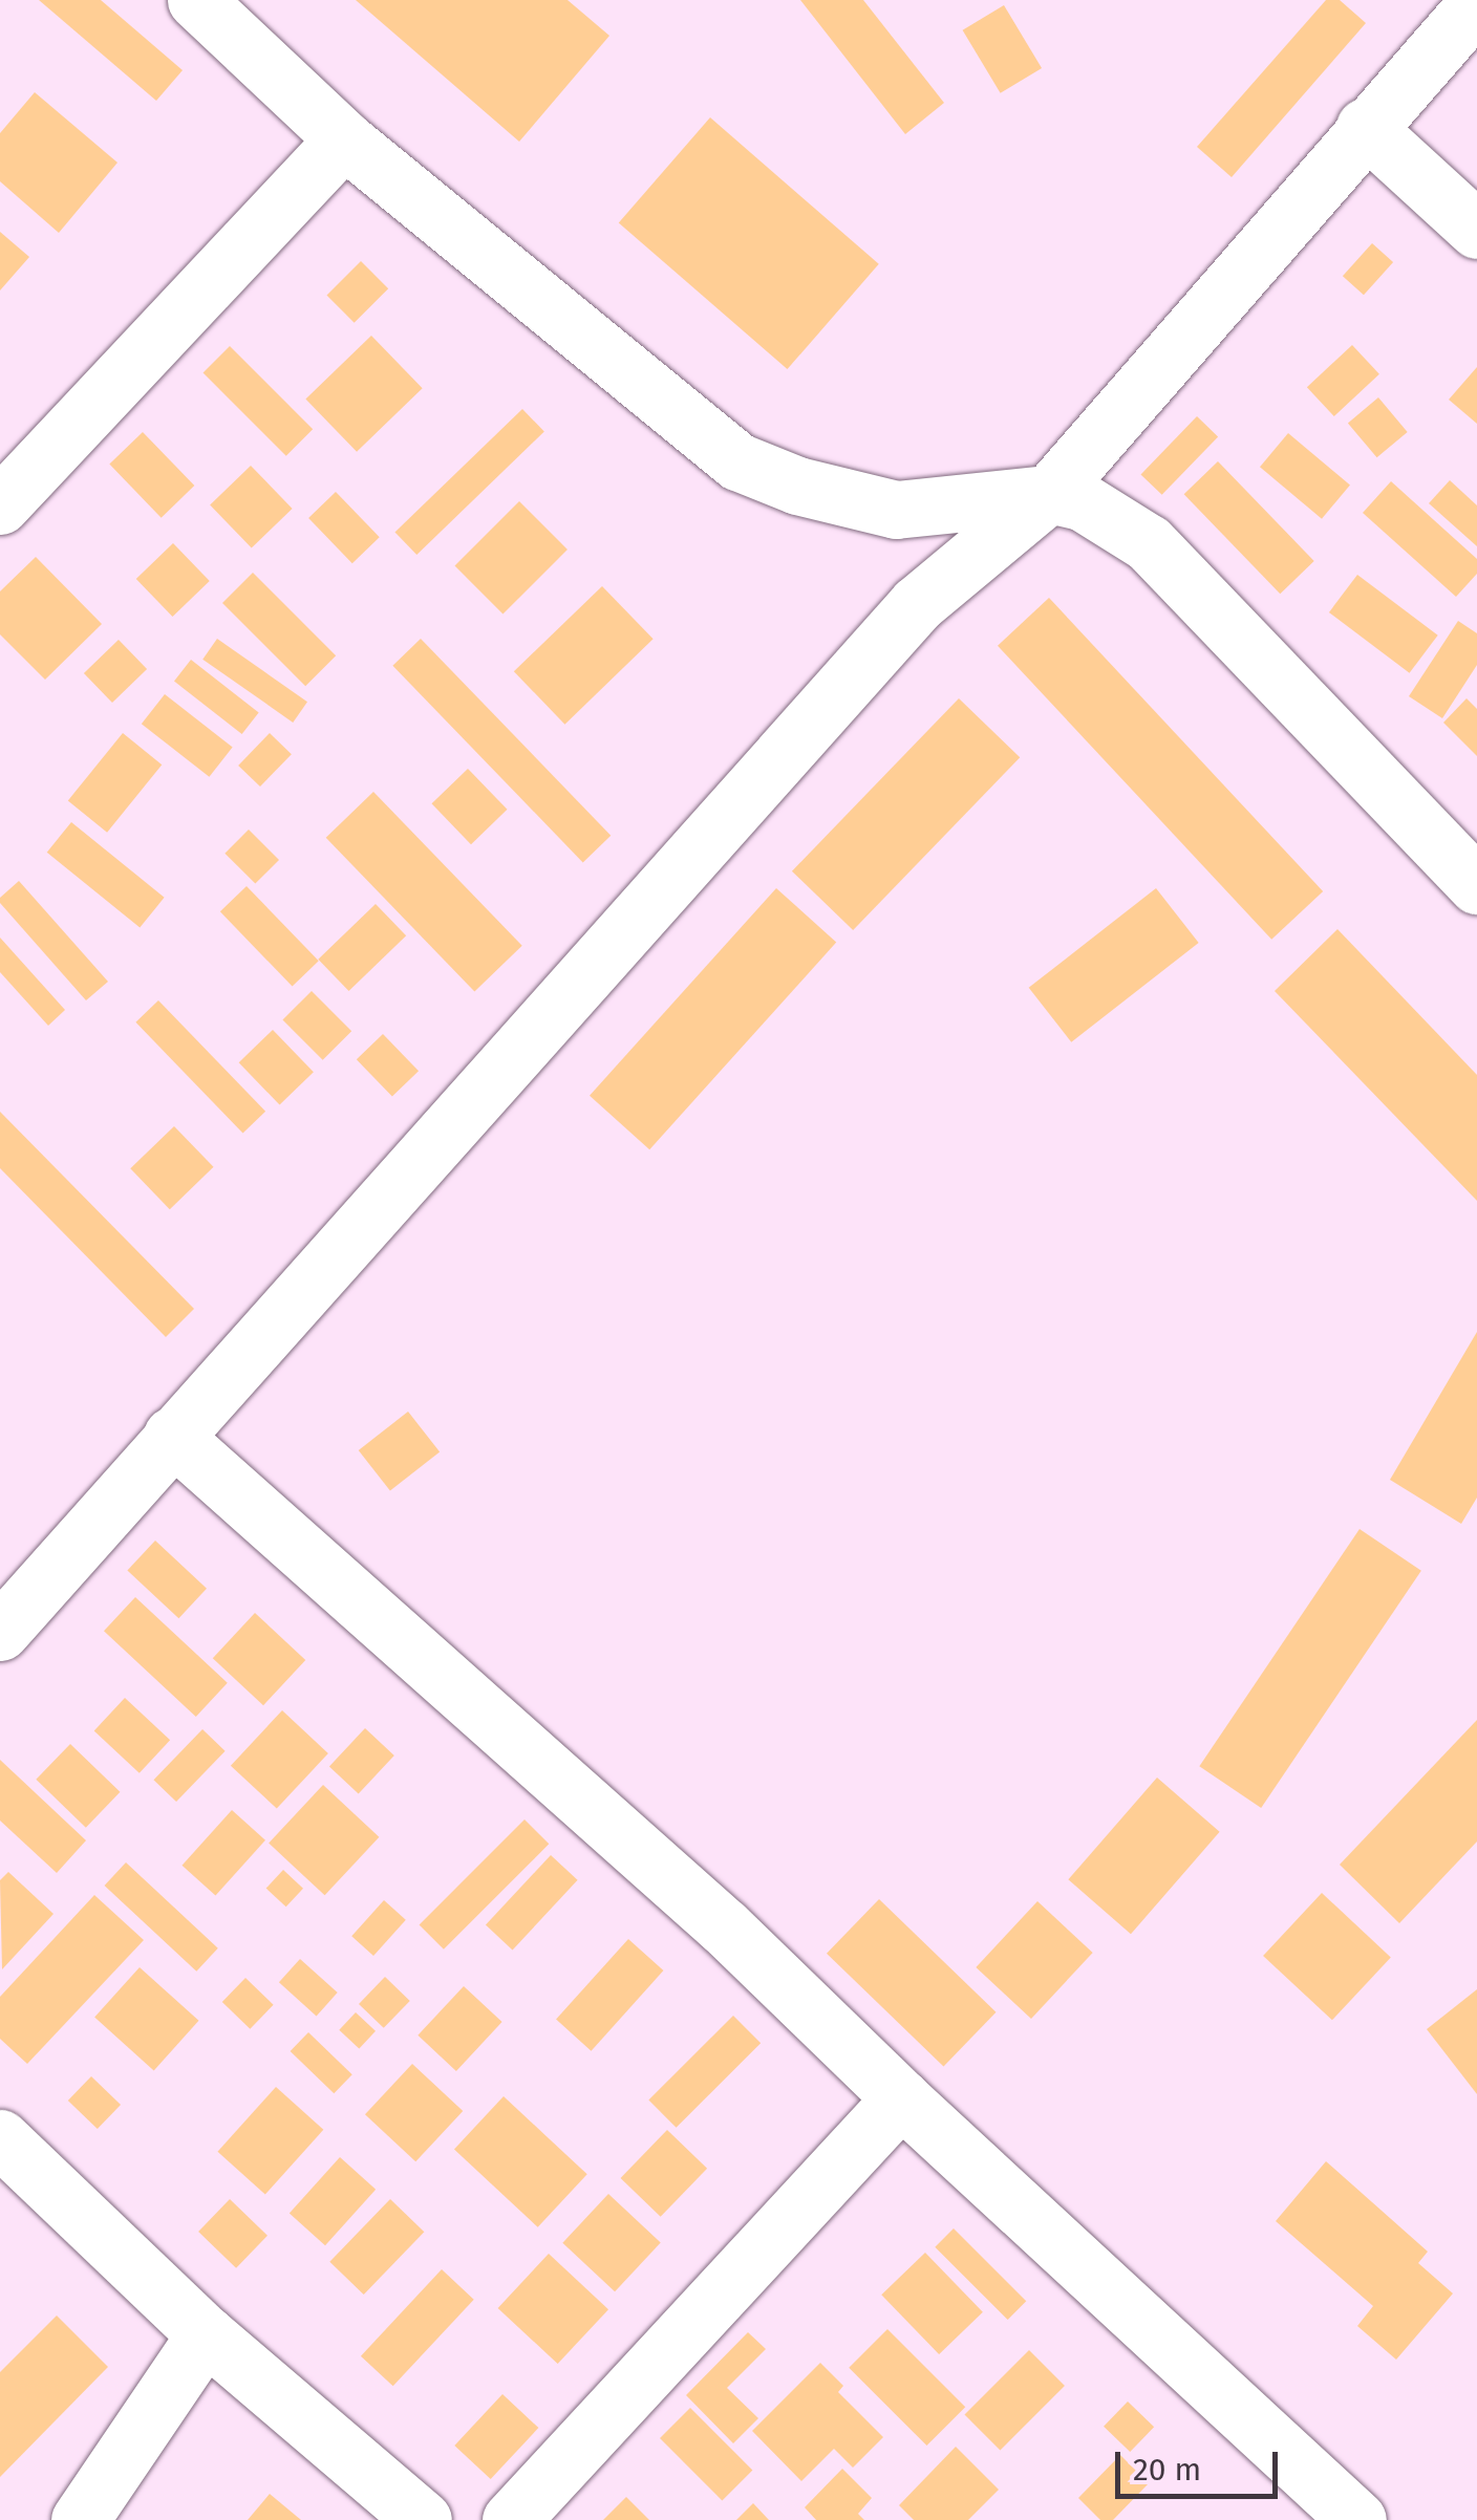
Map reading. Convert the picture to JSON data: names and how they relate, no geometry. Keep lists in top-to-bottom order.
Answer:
{
  "scale_bar": "20 m"
}
